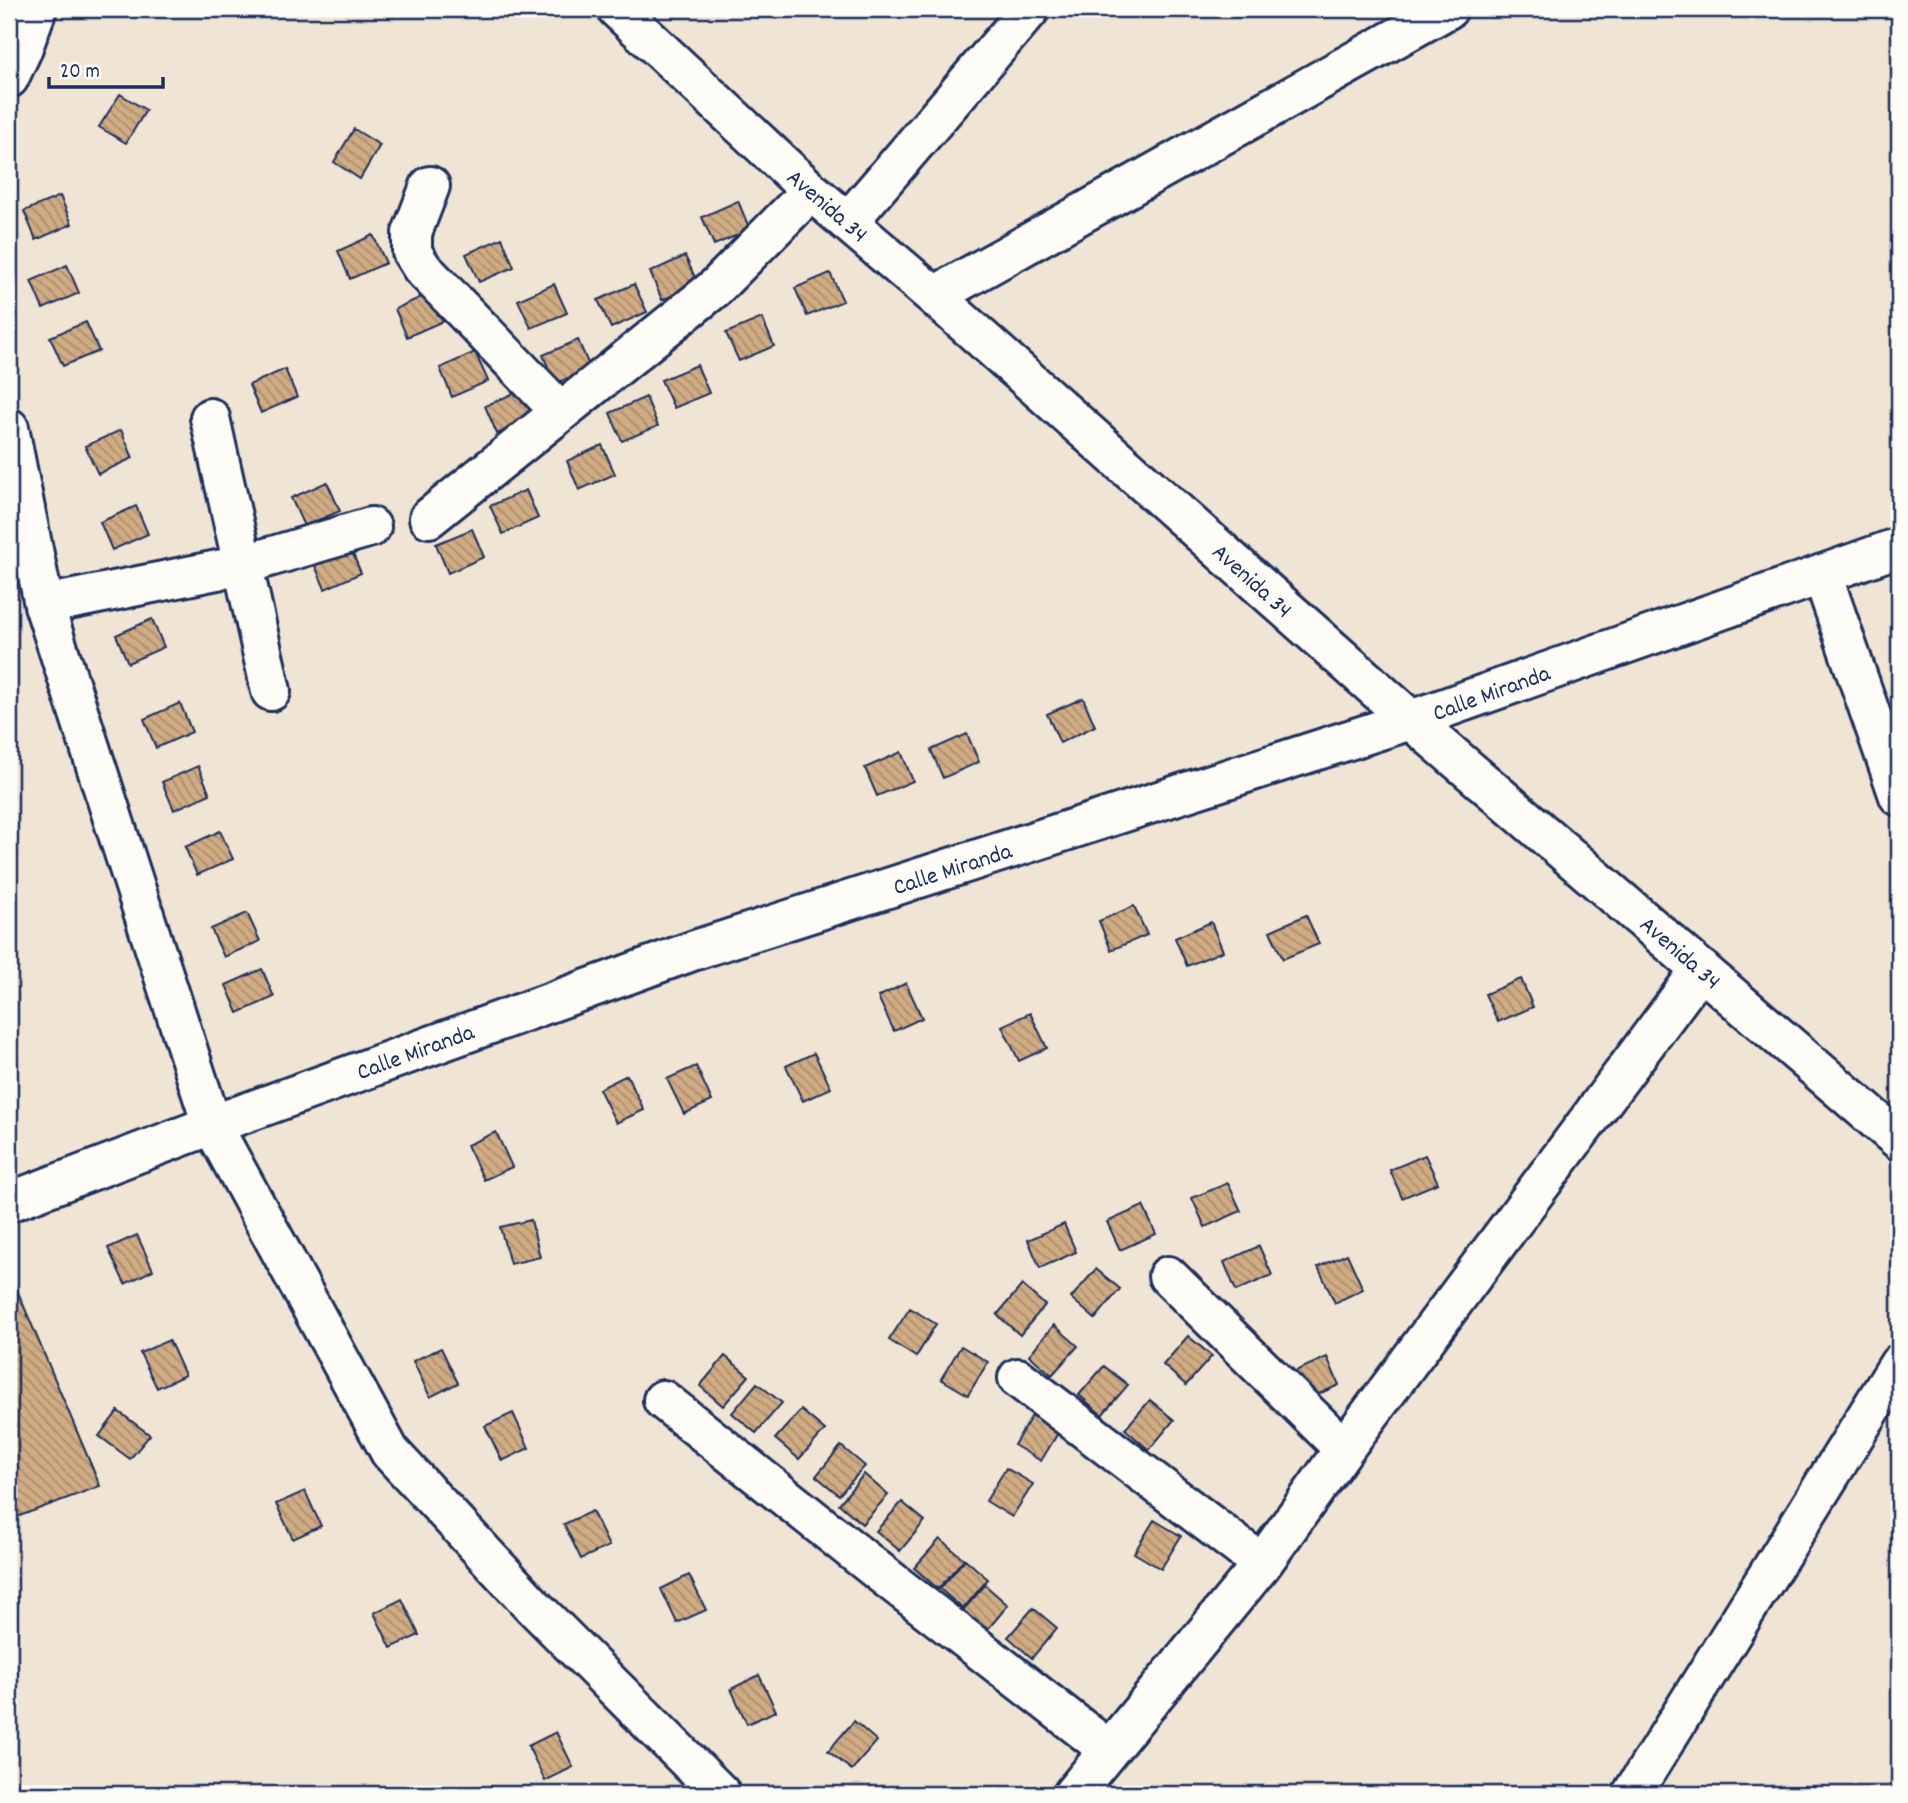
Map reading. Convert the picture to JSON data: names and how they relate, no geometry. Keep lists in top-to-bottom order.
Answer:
{
  "streets": {
    "street": ["Avenida 34", "Calle Miranda"]
  },
  "crossings": [
    ["Avenida 34", "Calle Miranda"]
  ],
  "scale_bar": "20 m"
}
